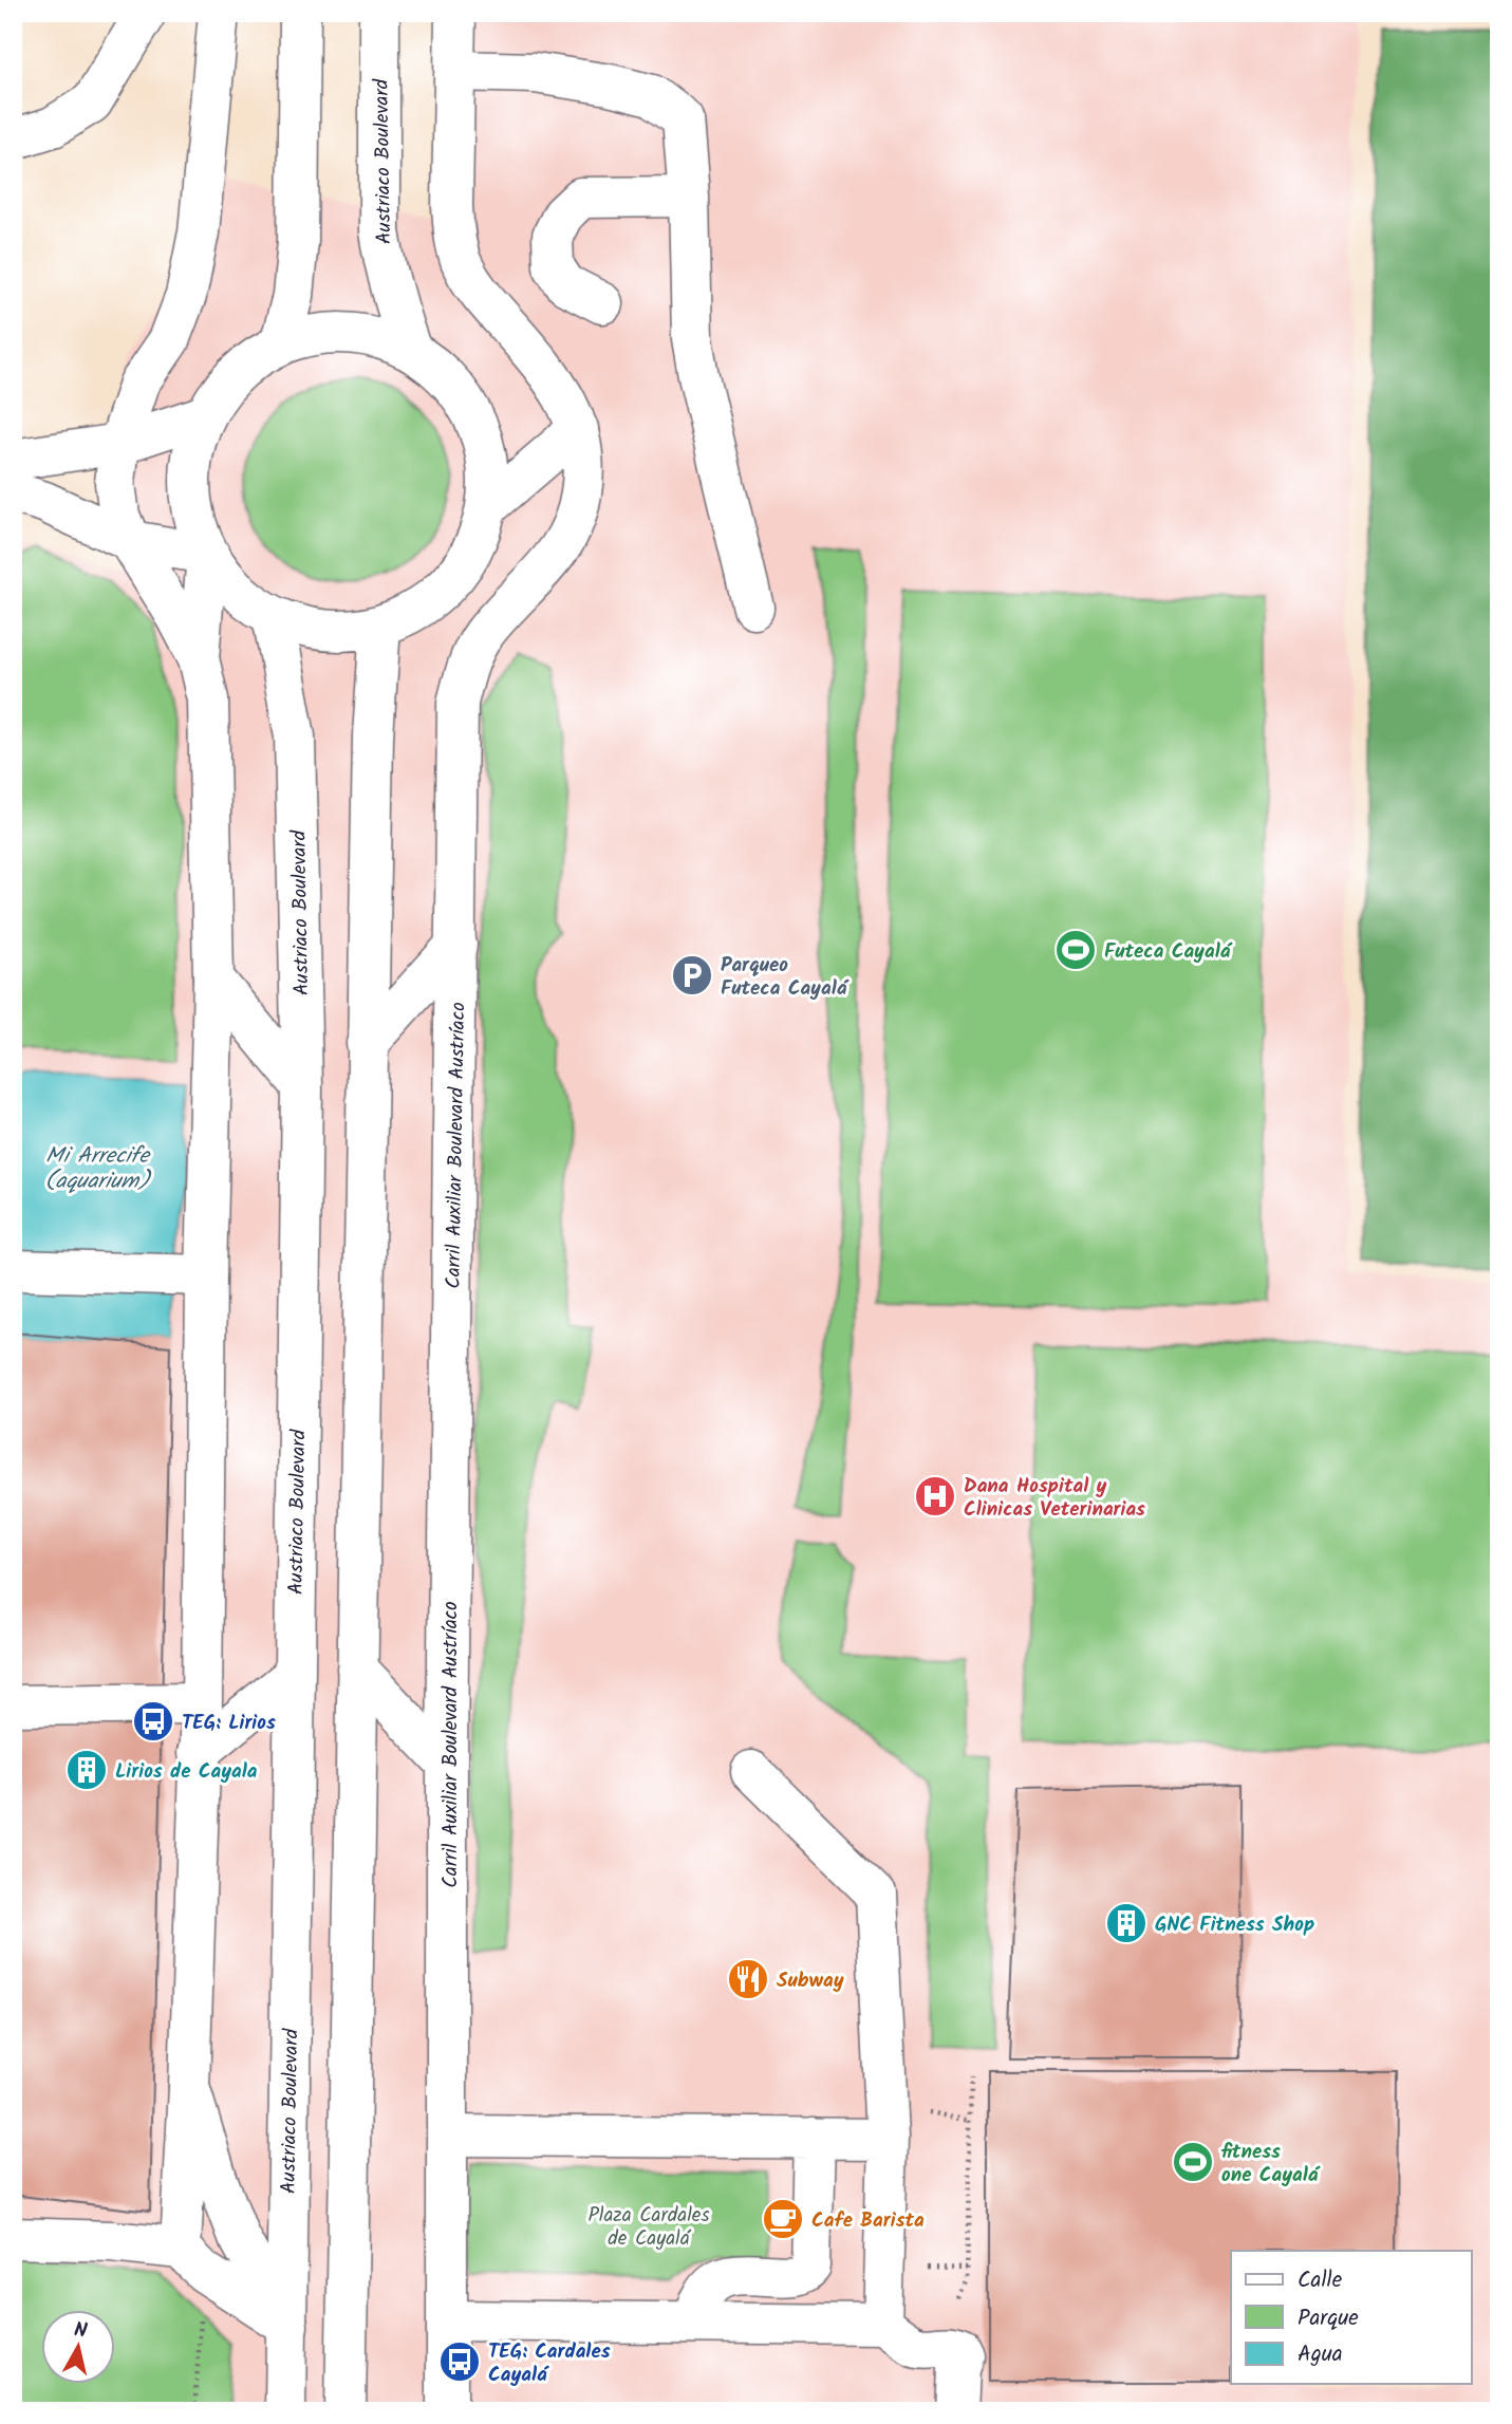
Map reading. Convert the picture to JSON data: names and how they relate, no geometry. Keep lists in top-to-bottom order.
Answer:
{
  "streets": {
    "main road": ["Austriaco Boulevard", "Carril Auxiliar Boulevard Austríaco"]
  },
  "water": ["Mi Arrecife (aquarium)"],
  "parks": ["Plaza Cardales de Cayalá"],
  "places": {
    "sports": ["Futeca Cayalá", "fitness one Cayalá"],
    "parking": ["Parqueo Futeca Cayalá"],
    "hospital": ["Dana Hospital y Clinicas Veterinarias"],
    "bus stop": ["TEG: Lirios", "TEG: Cardales Cayalá"],
    "building": ["Lirios de Cayala", "GNC Fitness Shop"],
    "restaurant": ["Subway"],
    "cafe": ["Cafe Barista"]
  },
  "legend": ["Calle", "Parque", "Agua"],
  "north": "top"
}
